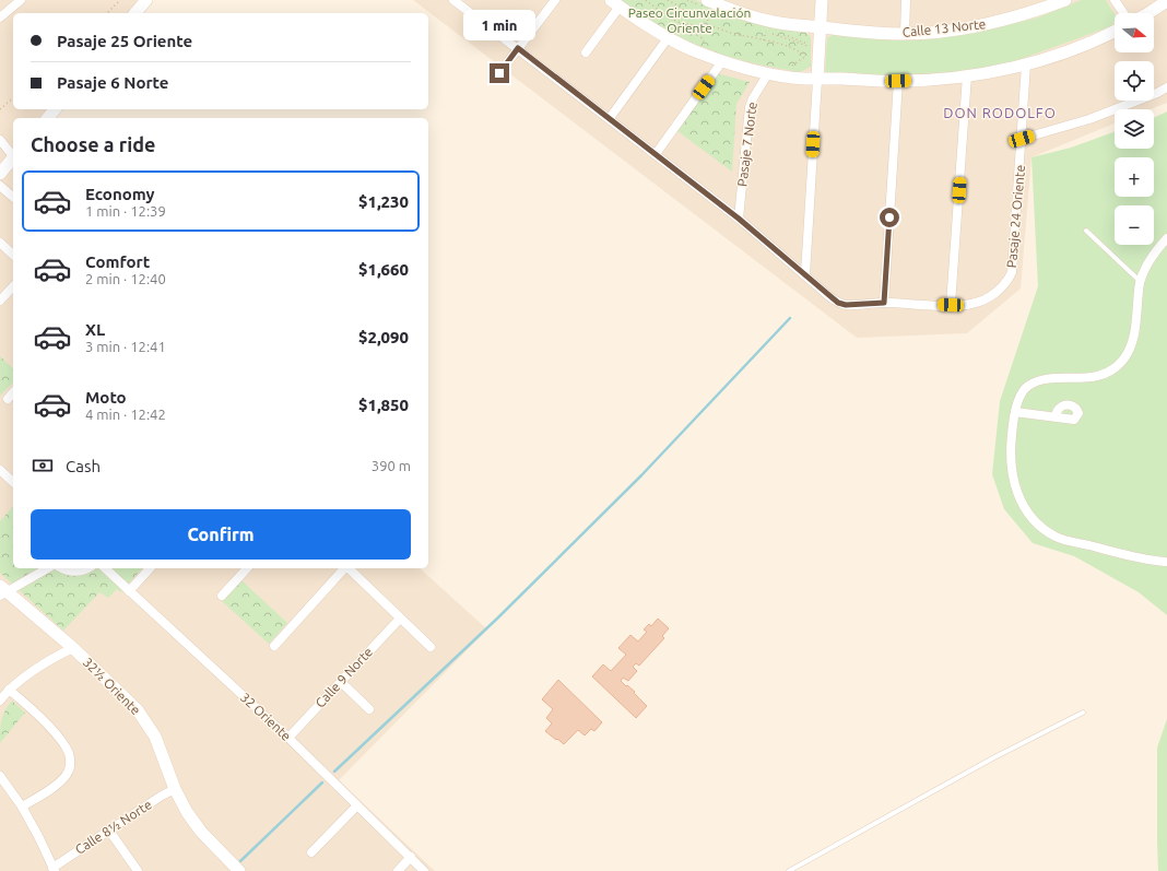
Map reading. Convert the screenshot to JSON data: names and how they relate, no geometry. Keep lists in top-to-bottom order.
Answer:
{
  "streets": {
    "street": [
      "Calle 13 Norte",
      "Pasaje 7 Norte",
      "Pasaje 24 Oriente",
      "Calle 9 Norte",
      "32½ Oriente",
      "32 Oriente",
      "Calle 8½ Norte"
    ]
  },
  "crossings": [
    ["Calle 9 Norte", "32 Oriente"],
    ["32½ Oriente", "Calle 8½ Norte"]
  ],
  "districts": ["DON RODOLFO"],
  "parks": ["Paseo Circunvalación Oriente"],
  "north": "right",
  "page": {
    "bubble": "1 min",
    "map_buttons": ["+", "−"],
    "banner": ["Pasaje 25 Oriente", "Pasaje 6 Norte"],
    "heading": "Choose a ride",
    "list": [
      {
        "name": "Economy",
        "note": "1 min · 12:39",
        "value": "$1,230"
      },
      {
        "name": "Comfort",
        "note": "2 min · 12:40",
        "value": "$1,660"
      },
      {
        "name": "XL",
        "note": "3 min · 12:41",
        "value": "$2,090"
      },
      {
        "name": "Moto",
        "note": "4 min · 12:42",
        "value": "$1,850"
      }
    ],
    "pay": ["Cash", "390 m"],
    "buttons": "Confirm"
  }
}
